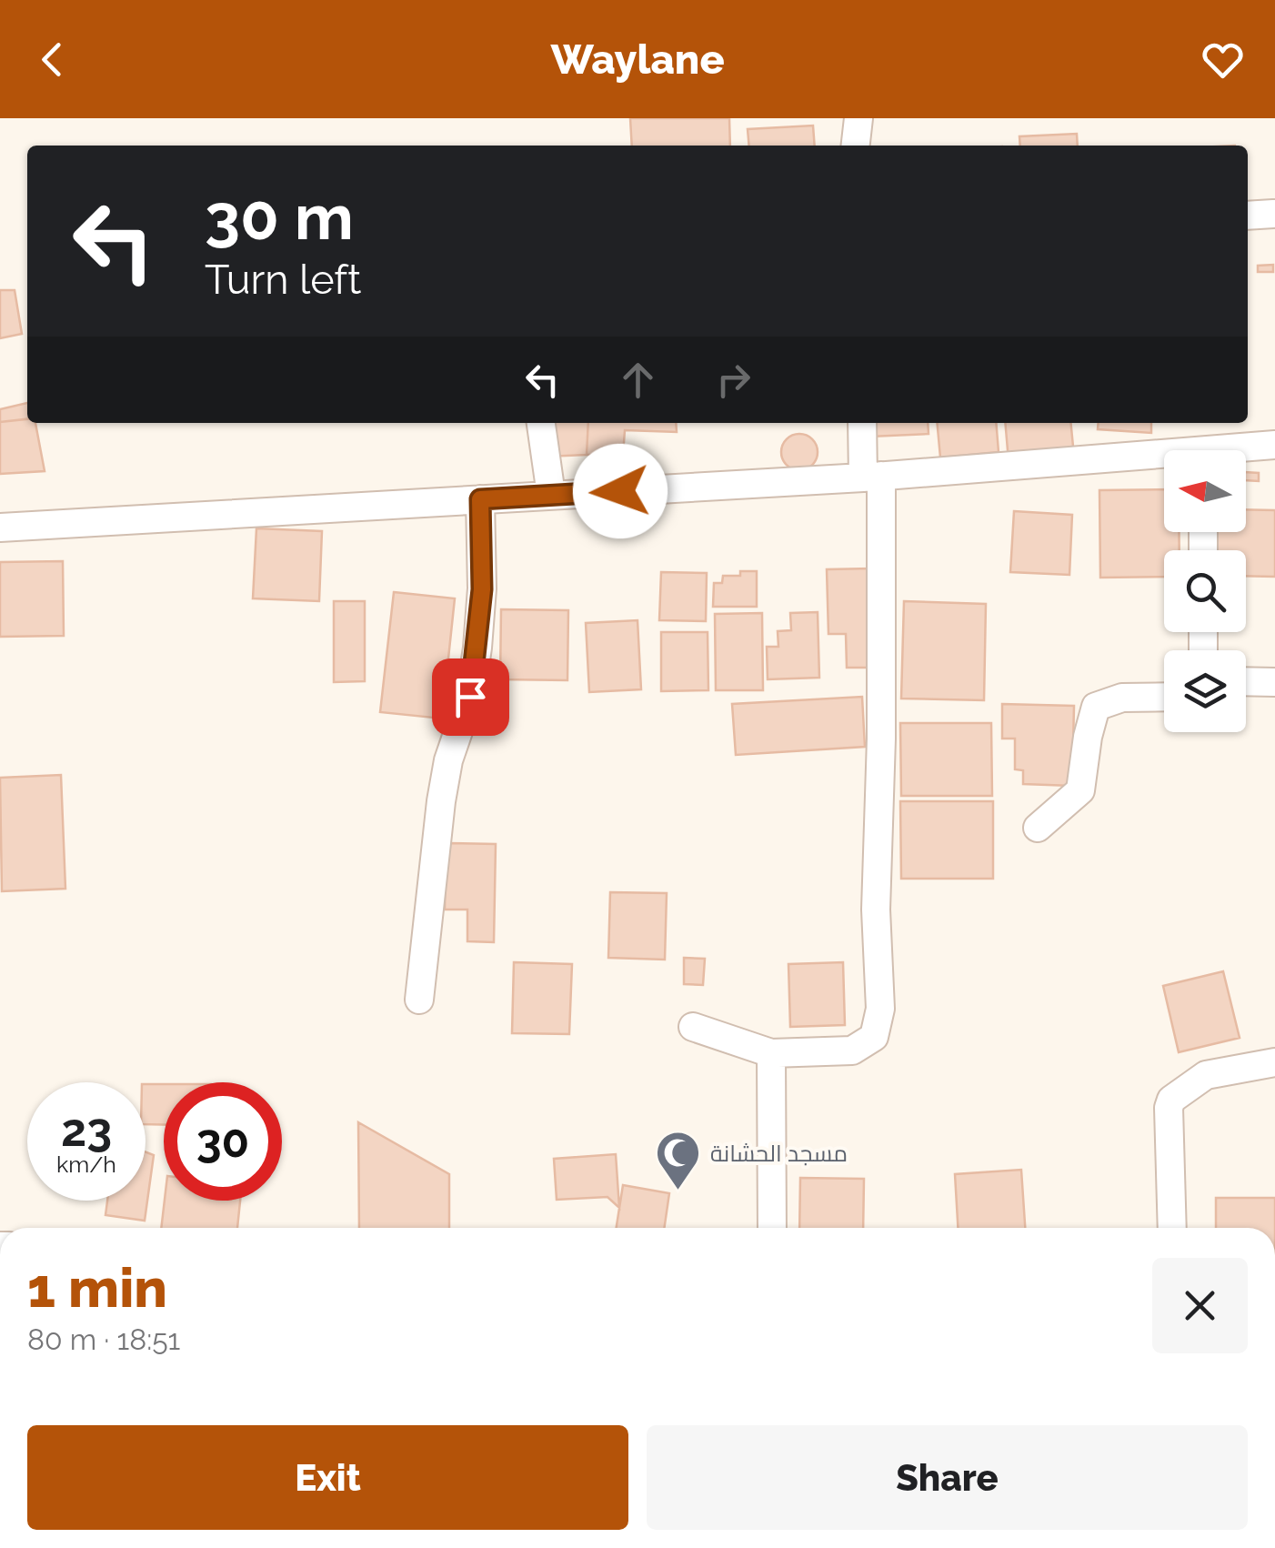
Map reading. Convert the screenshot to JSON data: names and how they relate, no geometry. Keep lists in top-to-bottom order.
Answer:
{
  "places": {
    "mosque": ["مسجد الحشانة"]
  },
  "north": "left",
  "page": {
    "header": "Waylane",
    "turn": ["30 m", "Turn left"],
    "speed": "23 km/h",
    "limit": "30",
    "heading": ["1 min", "80 m · 18:51"],
    "buttons": ["Exit", "Share"]
  }
}
